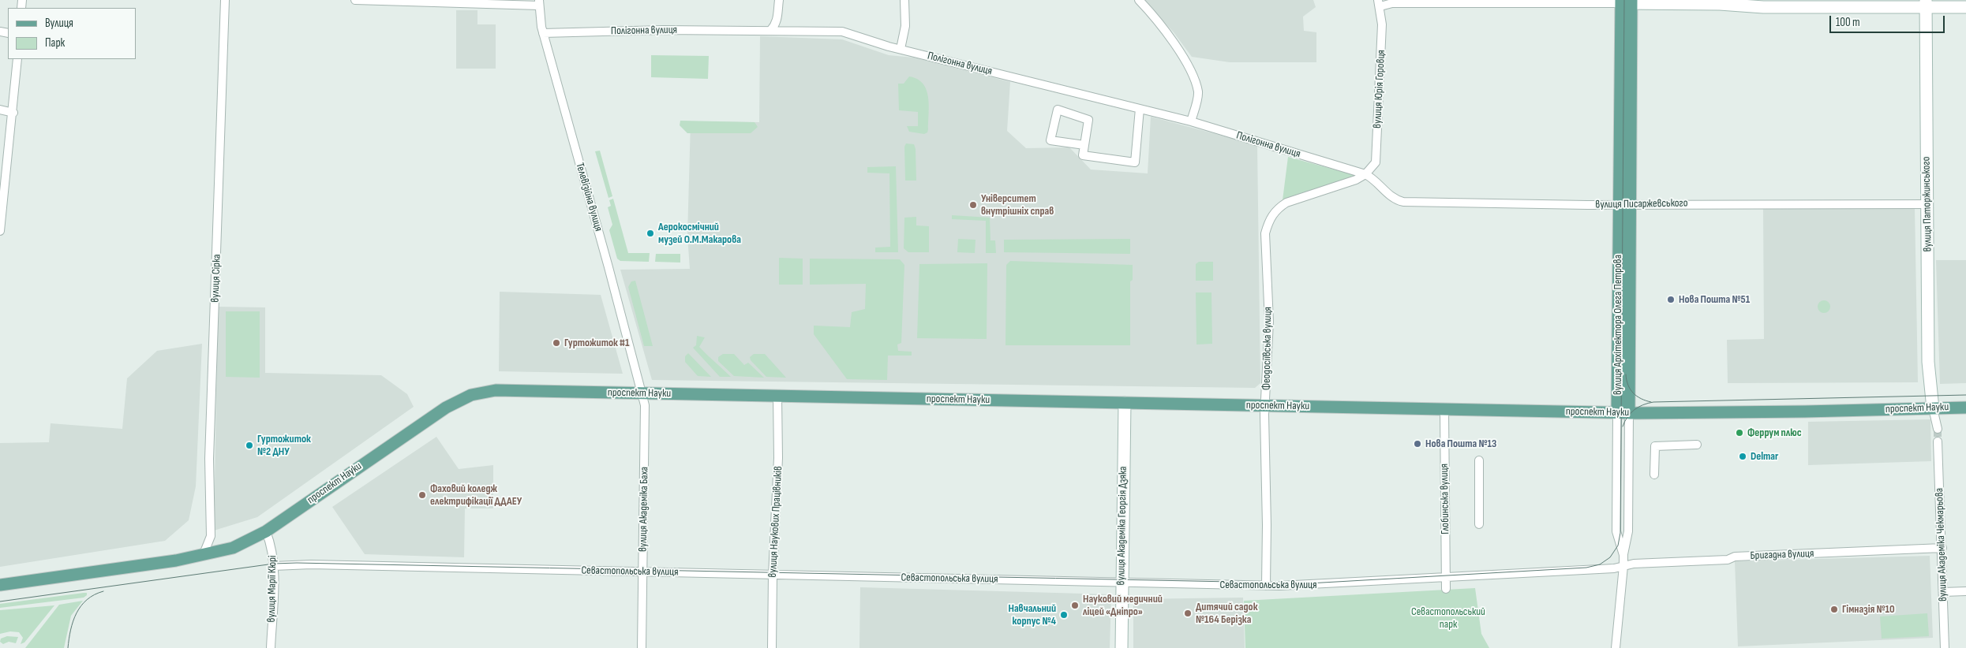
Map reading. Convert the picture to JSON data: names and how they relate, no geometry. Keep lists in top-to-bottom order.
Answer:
{
  "streets": {
    "main road": [
      "вулиця Паторжинського",
      "вулиця Архітектора Олега Петрова",
      "проспект Науки",
      "вулиця Академіка Георгія Дзяка"
    ],
    "street": [
      "Полігонна вулиця",
      "вулиця Юрія Горовця",
      "Телевізійна вулиця",
      "вулиця Писаржевського",
      "вулиця Сірка",
      "Феодосіївська вулиця",
      "Глобинська вулиця",
      "вулиця Академіка Баха",
      "вулиця Наукових Працівників",
      "вулиця Академіка Чекмарьова",
      "Бригадна вулиця",
      "Севастопольська вулиця",
      "вулиця Марії Кюрі"
    ]
  },
  "crossings": [
    ["Полігонна вулиця", "вулиця Юрія Горовця"],
    ["Полігонна вулиця", "Телевізійна вулиця"],
    ["Полігонна вулиця", "вулиця Писаржевського"],
    ["Полігонна вулиця", "Феодосіївська вулиця"],
    ["вулиця Юрія Горовця", "вулиця Писаржевського"],
    ["вулиця Юрія Горовця", "Феодосіївська вулиця"],
    ["Телевізійна вулиця", "проспект Науки"],
    ["Телевізійна вулиця", "вулиця Академіка Баха"],
    ["вулиця Писаржевського", "вулиця Паторжинського"],
    ["вулиця Писаржевського", "вулиця Архітектора Олега Петрова"],
    ["вулиця Писаржевського", "Феодосіївська вулиця"],
    ["вулиця Паторжинського", "проспект Науки"],
    ["вулиця Сірка", "проспект Науки"],
    ["вулиця Архітектора Олега Петрова", "проспект Науки"],
    ["вулиця Архітектора Олега Петрова", "Бригадна вулиця"],
    ["вулиця Архітектора Олега Петрова", "Севастопольська вулиця"],
    ["Феодосіївська вулиця", "проспект Науки"],
    ["Феодосіївська вулиця", "Севастопольська вулиця"],
    ["проспект Науки", "Глобинська вулиця"],
    ["проспект Науки", "вулиця Академіка Баха"],
    ["проспект Науки", "вулиця Наукових Працівників"],
    ["проспект Науки", "вулиця Академіка Георгія Дзяка"],
    ["проспект Науки", "вулиця Марії Кюрі"],
    ["Глобинська вулиця", "Севастопольська вулиця"],
    ["вулиця Академіка Баха", "Севастопольська вулиця"],
    ["вулиця Наукових Працівників", "Севастопольська вулиця"],
    ["вулиця Академіка Георгія Дзяка", "Севастопольська вулиця"],
    ["вулиця Академіка Чекмарьова", "Бригадна вулиця"],
    ["Бригадна вулиця", "Севастопольська вулиця"],
    ["Севастопольська вулиця", "вулиця Марії Кюрі"]
  ],
  "parks": ["Севастопольський парк"],
  "places": [
    "Університет внутрішніх справ",
    "Аерокосмічний музей О.М.Макарова",
    "Нова Пошта №51",
    "Гуртожиток #1",
    "Феррум плюс",
    "Нова Пошта №13",
    "Гуртожиток №2 ДНУ",
    "Delmar",
    "Фаховий коледж електрифікації ДДАЕУ",
    "Науковий медичний ліцей «Дніпро»",
    "Гімназія №10",
    "Дитячий садок №164 Берізка",
    "Навчальний корпус №4"
  ],
  "legend": ["Вулиця", "Парк"],
  "scale_bar": "100 m"
}
